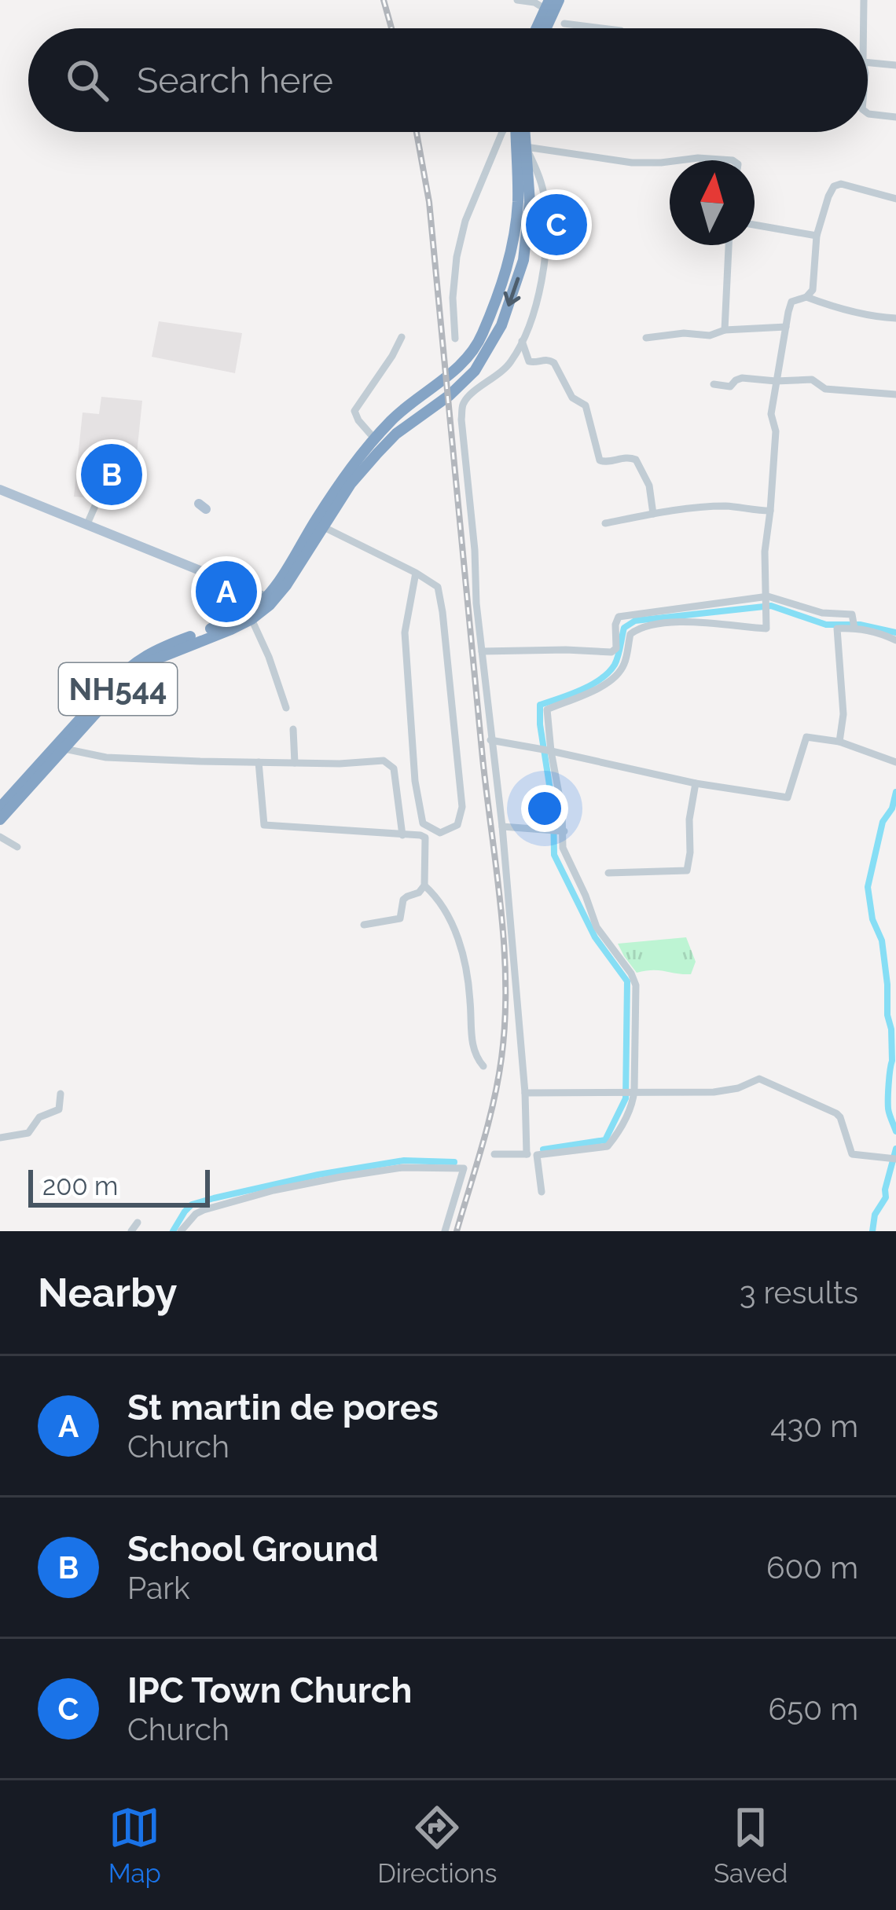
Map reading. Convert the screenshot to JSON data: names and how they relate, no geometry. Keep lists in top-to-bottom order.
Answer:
{
  "streets": {
    "highway": ["NH544"]
  },
  "scale_bar": "200 m",
  "north": "top",
  "page": {
    "search": "Search here",
    "pins": ["C", "B", "A"],
    "scale": "200 m",
    "heading": ["Nearby", "3 results"],
    "list": [
      {
        "mark": "A",
        "name": "St martin de pores",
        "note": "Church",
        "value": "430 m"
      },
      {
        "mark": "B",
        "name": "School Ground",
        "note": "Park",
        "value": "600 m"
      },
      {
        "mark": "C",
        "name": "IPC Town Church",
        "note": "Church",
        "value": "650 m"
      }
    ],
    "nav": ["Map", "Directions", "Saved"]
  }
}
